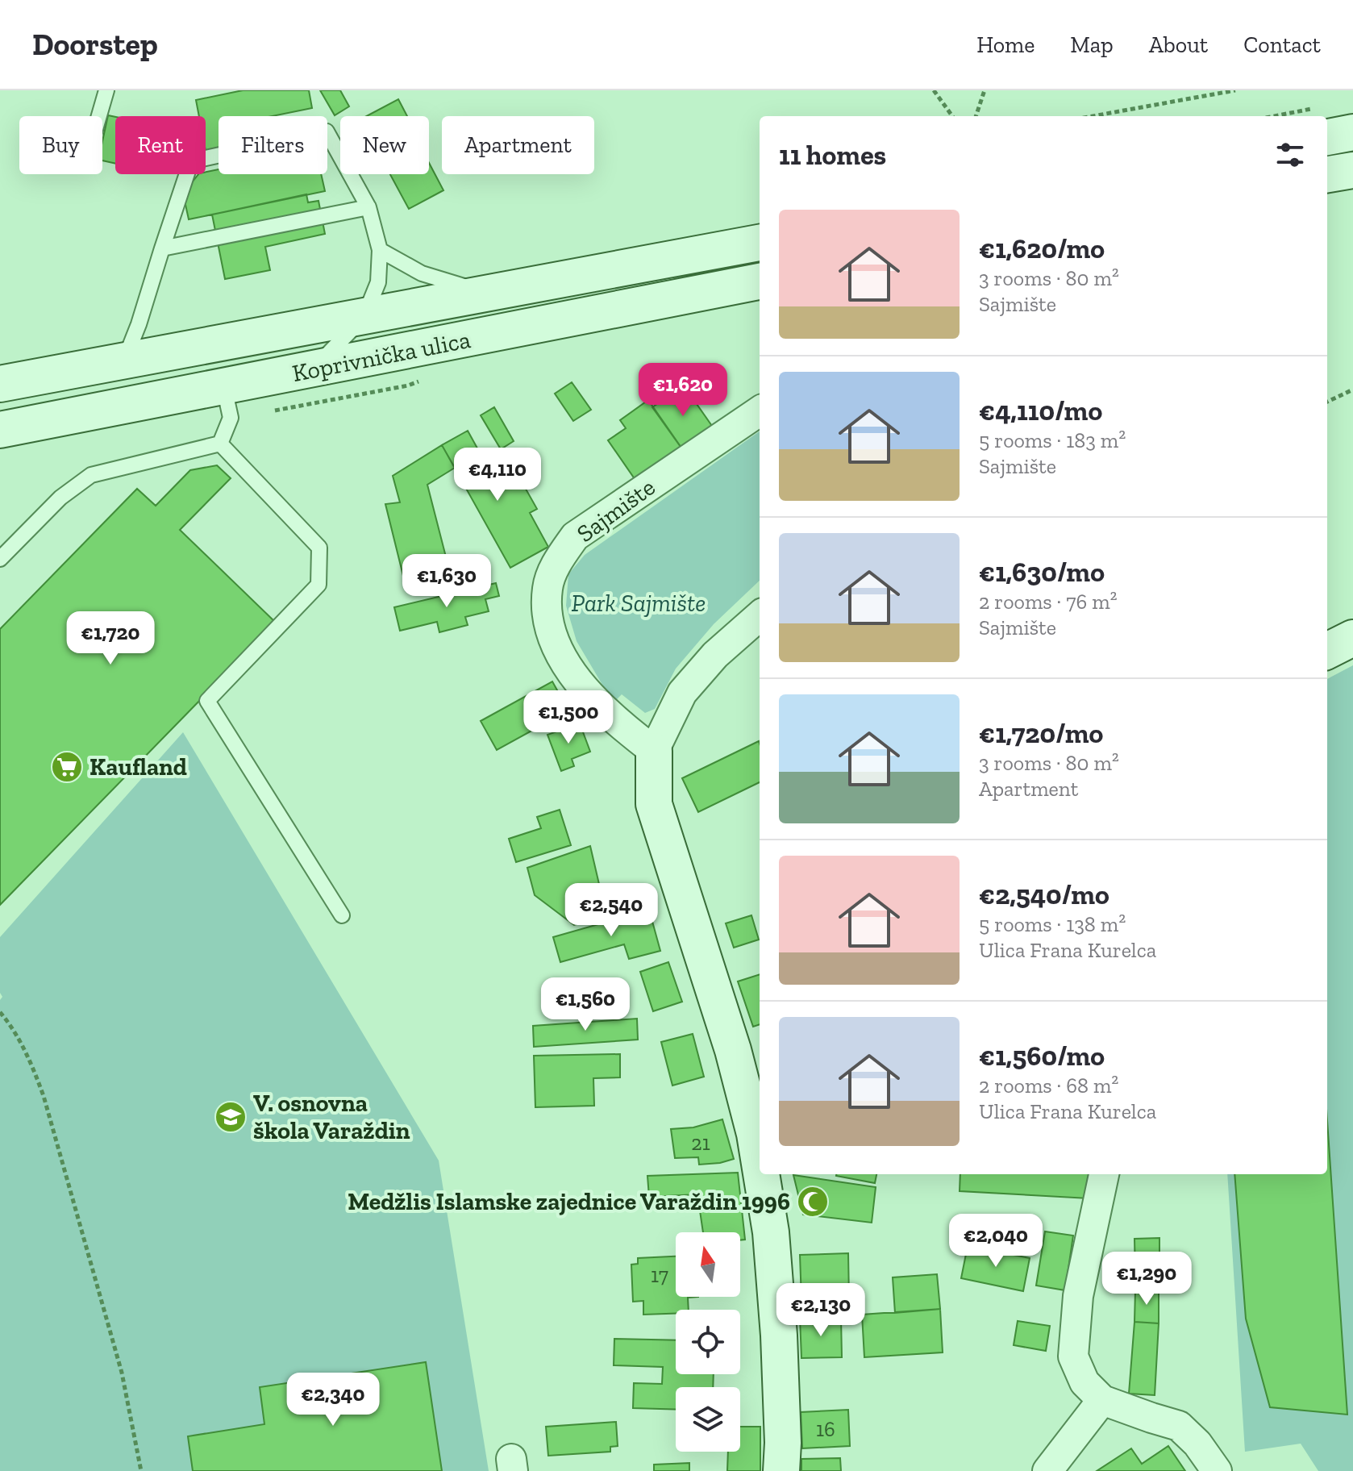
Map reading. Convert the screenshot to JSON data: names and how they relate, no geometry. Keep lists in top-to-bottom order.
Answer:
{
  "streets": {
    "main road": ["Koprivnička ulica"],
    "street": ["Sajmište"]
  },
  "parks": ["Park Sajmište"],
  "places": {
    "supermarket": ["Kaufland"],
    "school or university": ["V. osnovna škola Varaždin"],
    "mosque": ["Medžlis Islamske zajednice Varaždin 1996"]
  },
  "house_numbers": ["21", "17", "16"],
  "north": "top",
  "page": {
    "header": "Doorstep",
    "nav": [
      "Home",
      "Map",
      "About",
      "Contact"
    ],
    "chip": [
      "Buy",
      "Rent",
      "Filters",
      "New",
      "Apartment"
    ],
    "heading": "11 homes",
    "list": [
      {
        "name": "€1,620/mo",
        "note": "3 rooms · 80 m² · Sajmište"
      },
      {
        "name": "€4,110/mo",
        "note": "5 rooms · 183 m² · Sajmište"
      },
      {
        "name": "€1,630/mo",
        "note": "2 rooms · 76 m² · Sajmište"
      },
      {
        "name": "€1,720/mo",
        "note": "3 rooms · 80 m² · Apartment"
      },
      {
        "name": "€2,540/mo",
        "note": "5 rooms · 138 m² · Ulica Frana Kurelca"
      },
      {
        "name": "€1,560/mo",
        "note": "2 rooms · 68 m² · Ulica Frana Kurelca"
      }
    ],
    "price": [
      "€1,620",
      "€4,110",
      "€1,630",
      "€1,720",
      "€1,500",
      "€2,540",
      "€1,560",
      "€2,040",
      "€1,290",
      "€2,130",
      "€2,340"
    ]
  }
}
